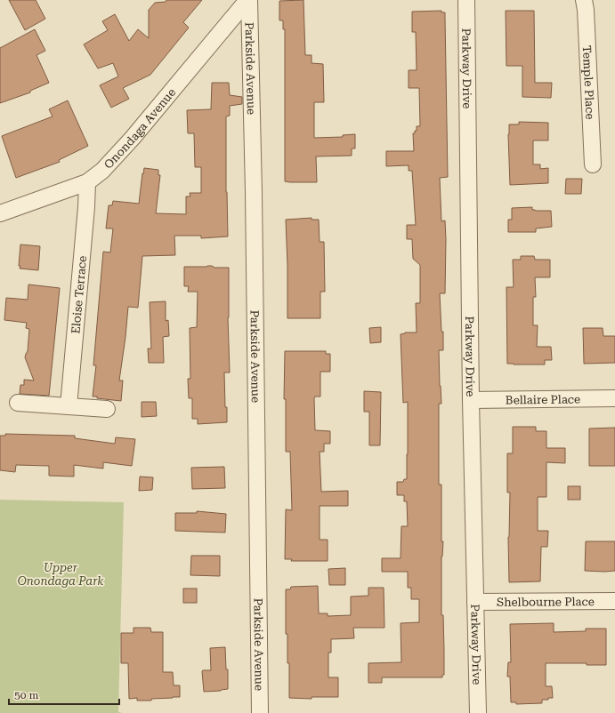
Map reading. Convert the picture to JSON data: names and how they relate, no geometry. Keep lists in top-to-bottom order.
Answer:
{
  "streets": {
    "street": [
      "Parkside Avenue",
      "Parkway Drive",
      "Temple Place",
      "Onondaga Avenue",
      "Eloise Terrace",
      "Bellaire Place",
      "Shelbourne Place"
    ]
  },
  "crossings": [
    ["Parkside Avenue", "Onondaga Avenue"],
    ["Parkway Drive", "Bellaire Place"],
    ["Parkway Drive", "Shelbourne Place"],
    ["Onondaga Avenue", "Eloise Terrace"]
  ],
  "parks": ["Upper Onondaga Park"],
  "scale_bar": "50 m"
}
